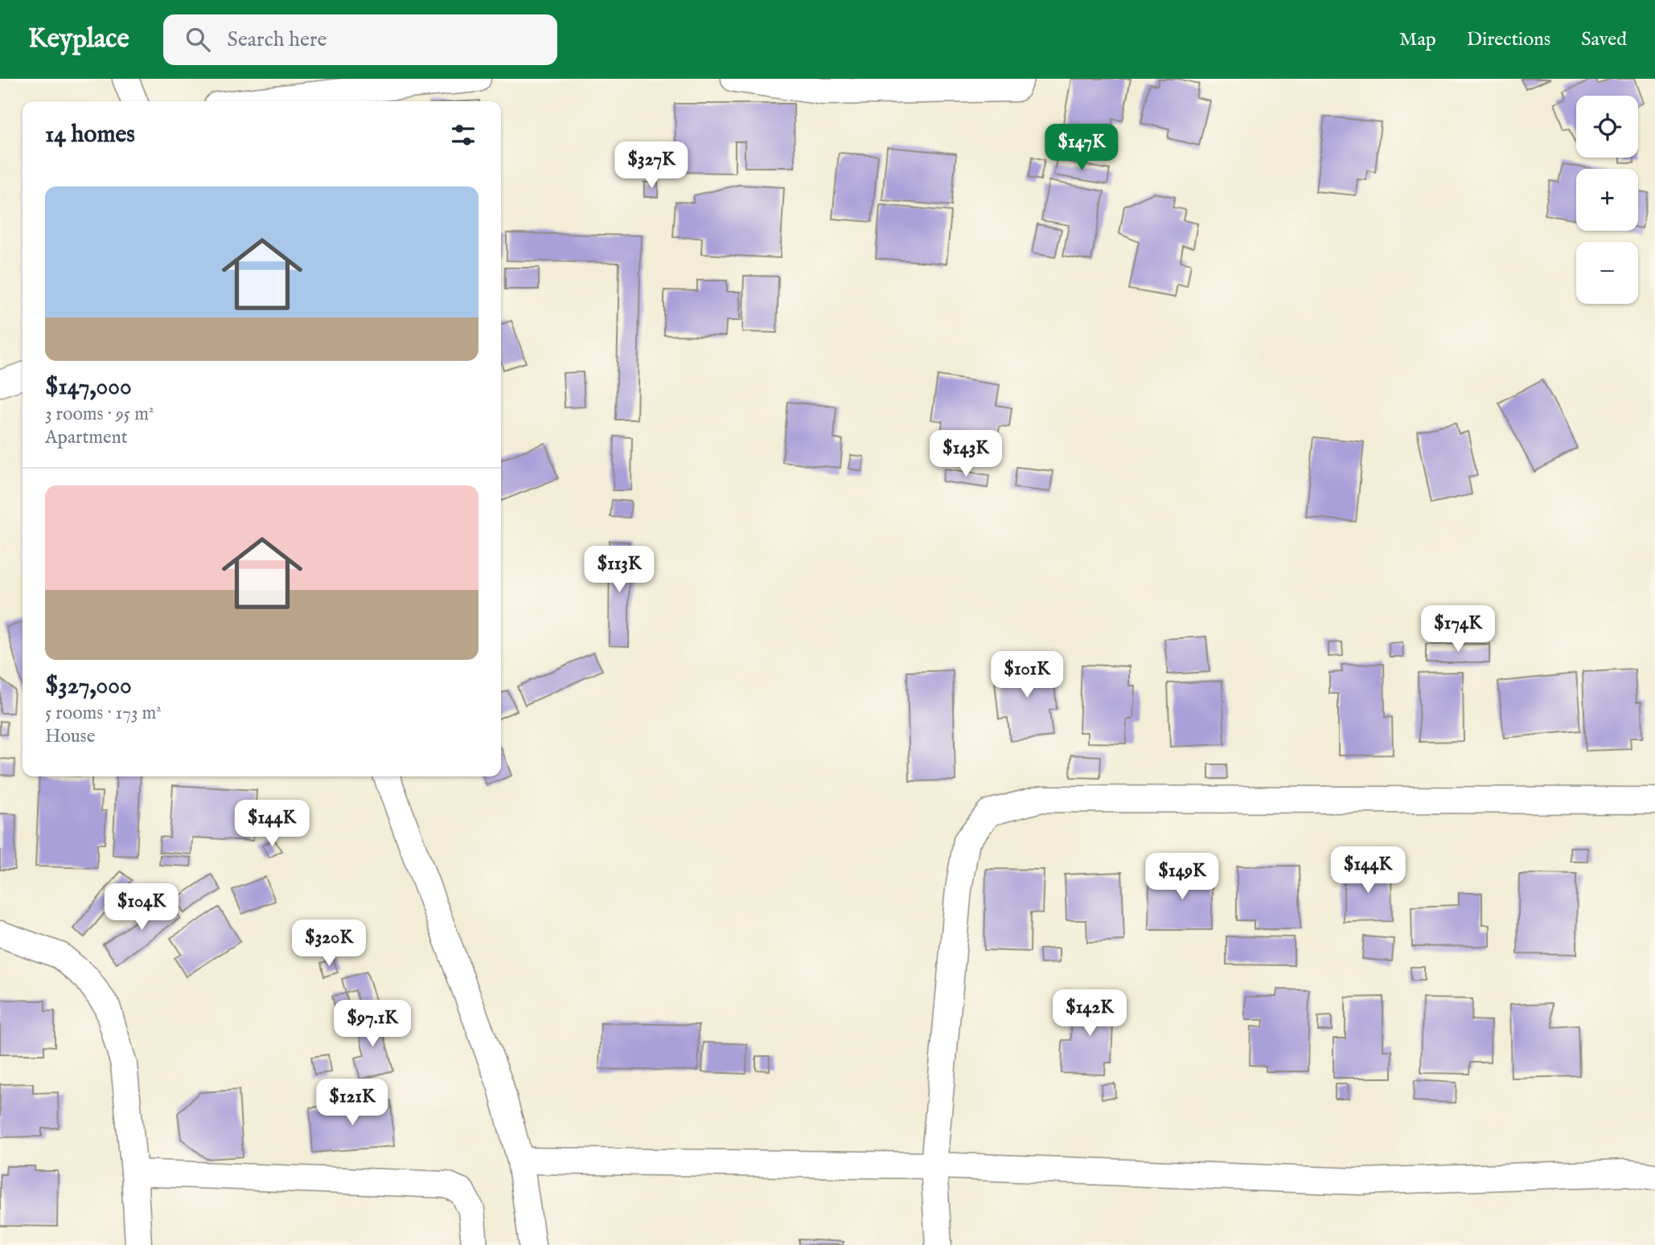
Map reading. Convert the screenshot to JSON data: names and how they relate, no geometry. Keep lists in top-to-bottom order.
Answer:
{
  "page": {
    "header": "Keyplace",
    "search": "Search here",
    "nav": ["Map", "Directions", "Saved"],
    "map_buttons": ["+", "−"],
    "heading": "14 homes",
    "price": [
      "$147K",
      "$327K",
      "$143K",
      "$113K",
      "$174K",
      "$101K",
      "$144K",
      "$144K",
      "$149K",
      "$104K",
      "$320K",
      "$142K",
      "$97.1K",
      "$121K"
    ],
    "list": [
      {
        "name": "$147,000",
        "note": "3 rooms · 95 m² · Apartment"
      },
      {
        "name": "$327,000",
        "note": "5 rooms · 173 m² · House"
      }
    ]
  }
}
